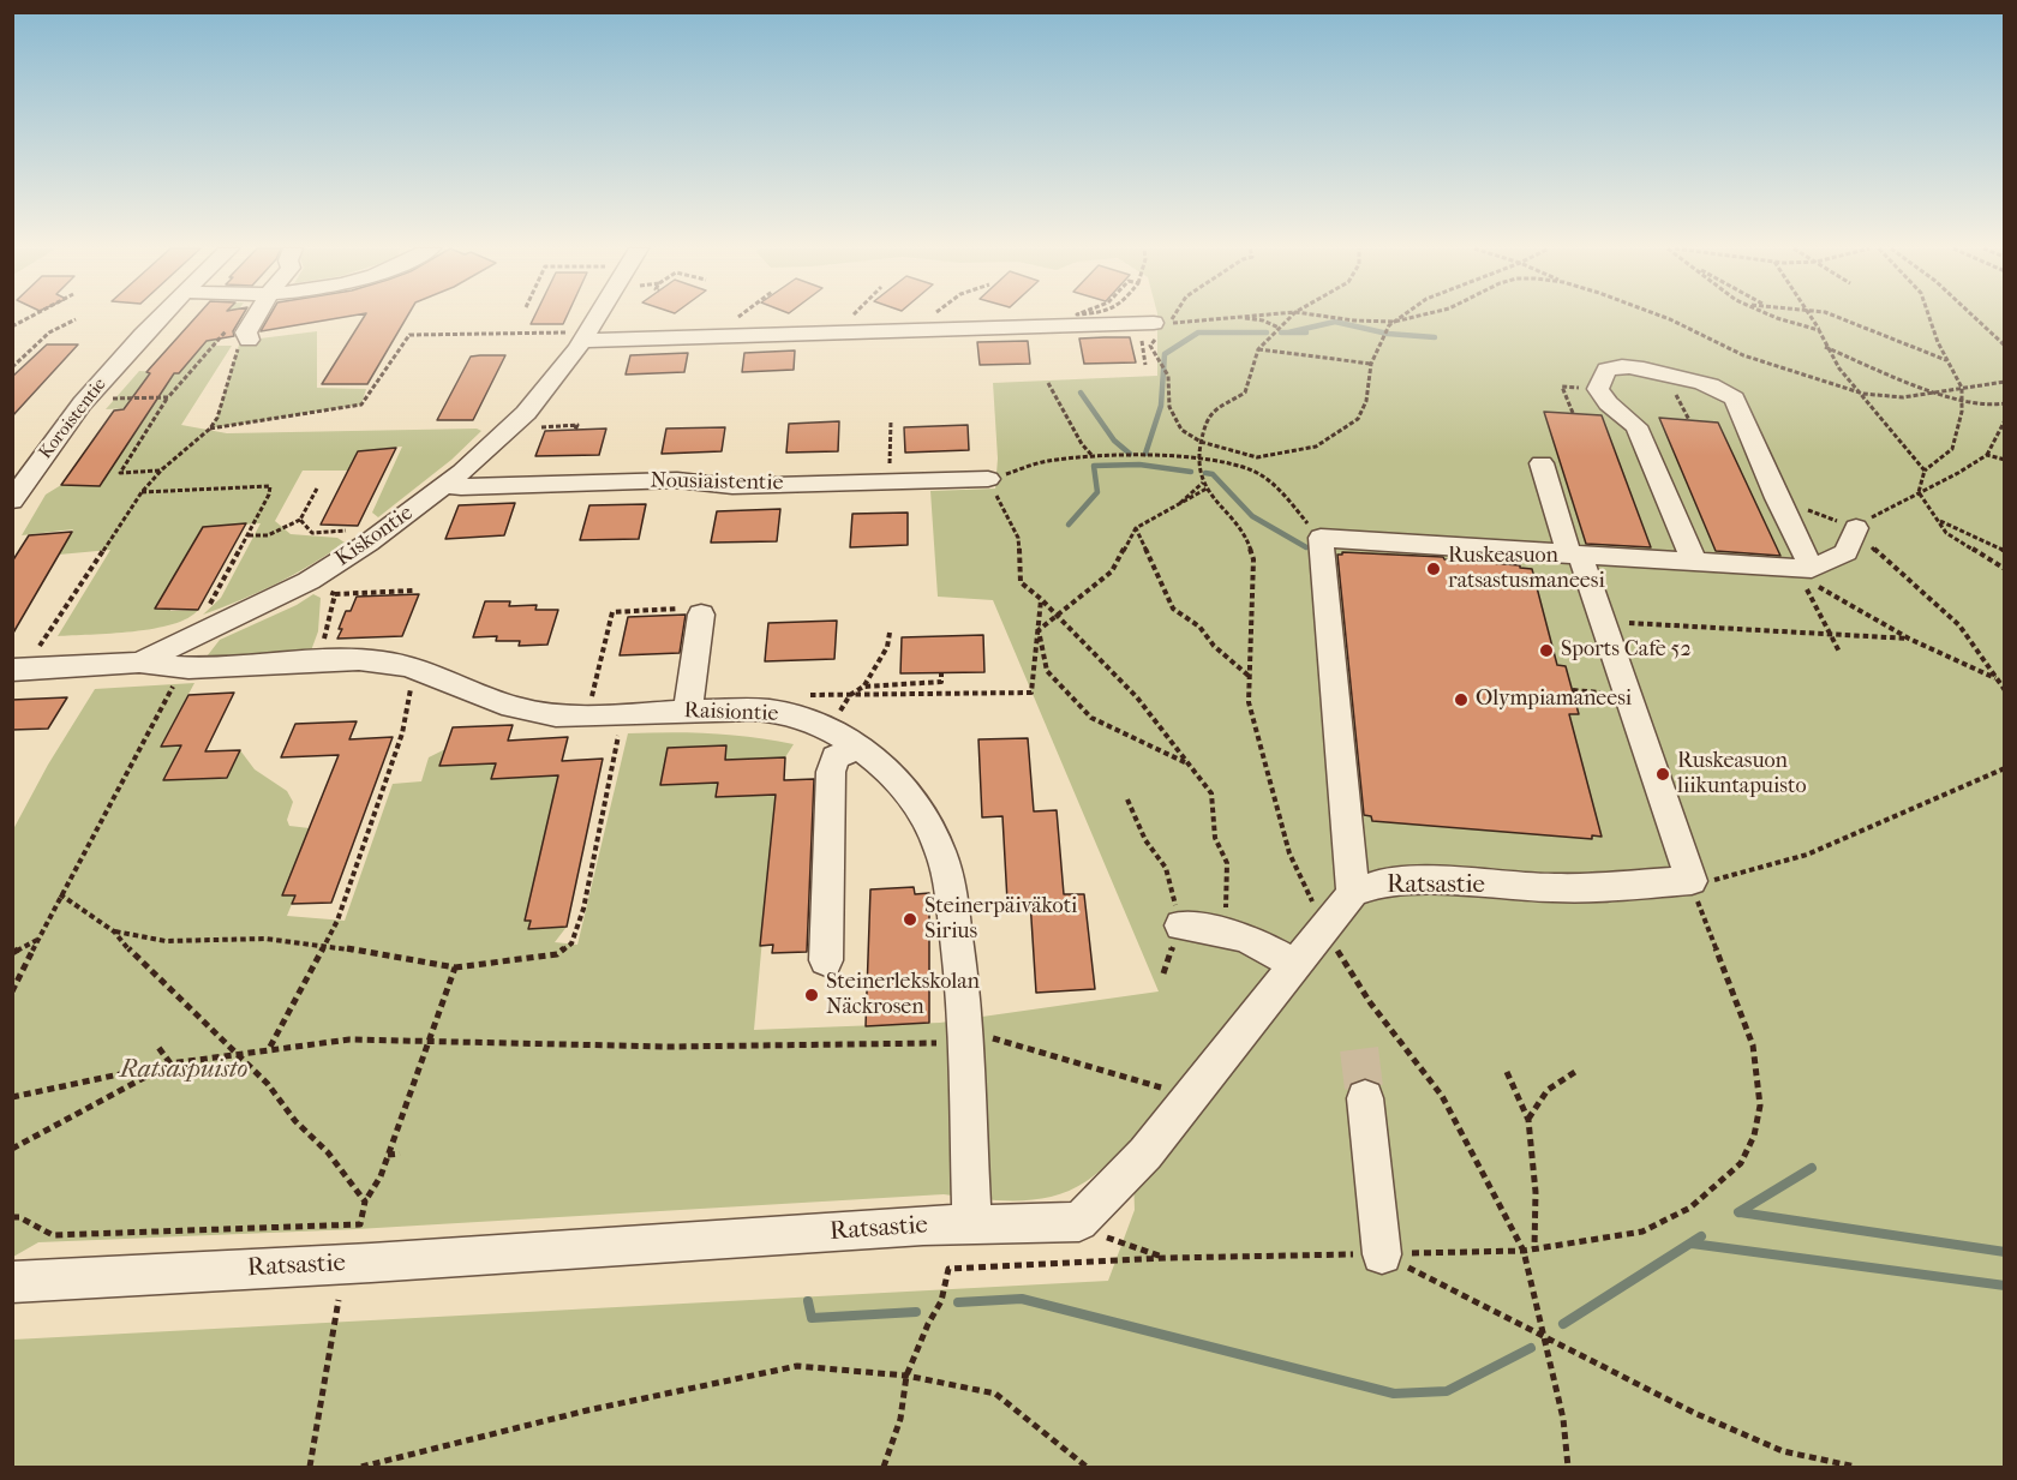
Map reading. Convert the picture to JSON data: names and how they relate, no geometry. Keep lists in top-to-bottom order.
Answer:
{
  "streets": {
    "street": [
      "Koroistentie",
      "Nousiaistentie",
      "Kiskontie",
      "Raisiontie",
      "Ratsastie"
    ]
  },
  "crossings": [
    ["Nousiaistentie", "Kiskontie"],
    ["Kiskontie", "Raisiontie"],
    ["Raisiontie", "Ratsastie"]
  ],
  "parks": ["Ratsaspuisto"],
  "places": [
    "Ruskeasuon ratsastusmaneesi",
    "Sports Cafe 52",
    "Olympiamaneesi",
    "Ruskeasuon liikuntapuisto",
    "Steinerpäiväkoti Sirius",
    "Steinerlekskolan Näckrosen"
  ]
}
